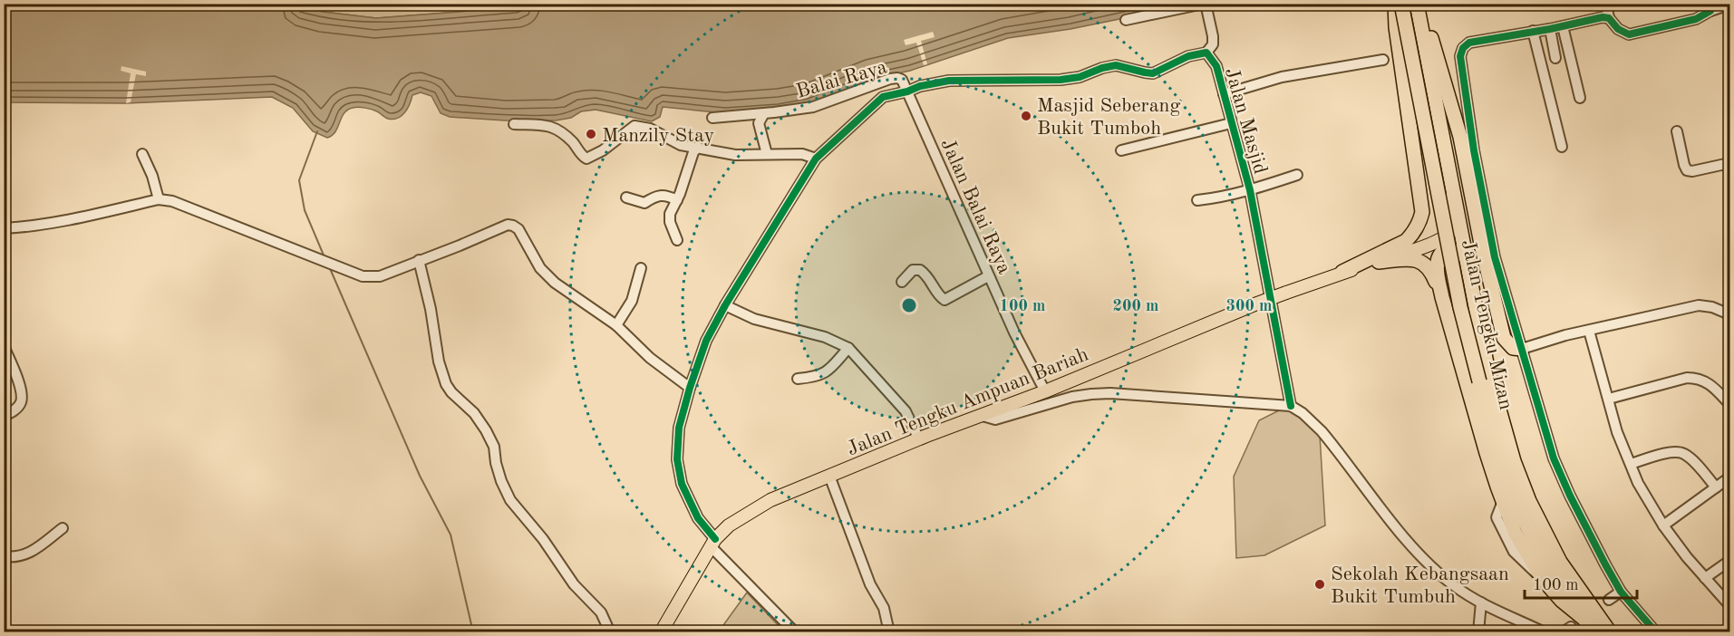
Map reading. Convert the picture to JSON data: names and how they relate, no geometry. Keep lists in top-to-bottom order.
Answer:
{
  "streets": {
    "highway": ["Jalan Tengku Mizan"],
    "main road": ["Jalan Tengku Ampuan Bariah"],
    "street": ["Balai Raya", "Jalan Masjid", "Jalan Balai Raya"]
  },
  "crossings": [
    ["Balai Raya", "Jalan Masjid"],
    ["Balai Raya", "Jalan Balai Raya"],
    ["Jalan Masjid", "Jalan Balai Raya"],
    ["Jalan Masjid", "Jalan Tengku Ampuan Bariah"],
    ["Jalan Balai Raya", "Jalan Tengku Ampuan Bariah"]
  ],
  "places": ["Masjid Seberang Bukit Tumboh", "Manzily Stay", "Sekolah Kebangsaan Bukit Tumbuh"],
  "scale_bar": "100 m",
  "rings": ["100 m", "200 m", "300 m"]
}
